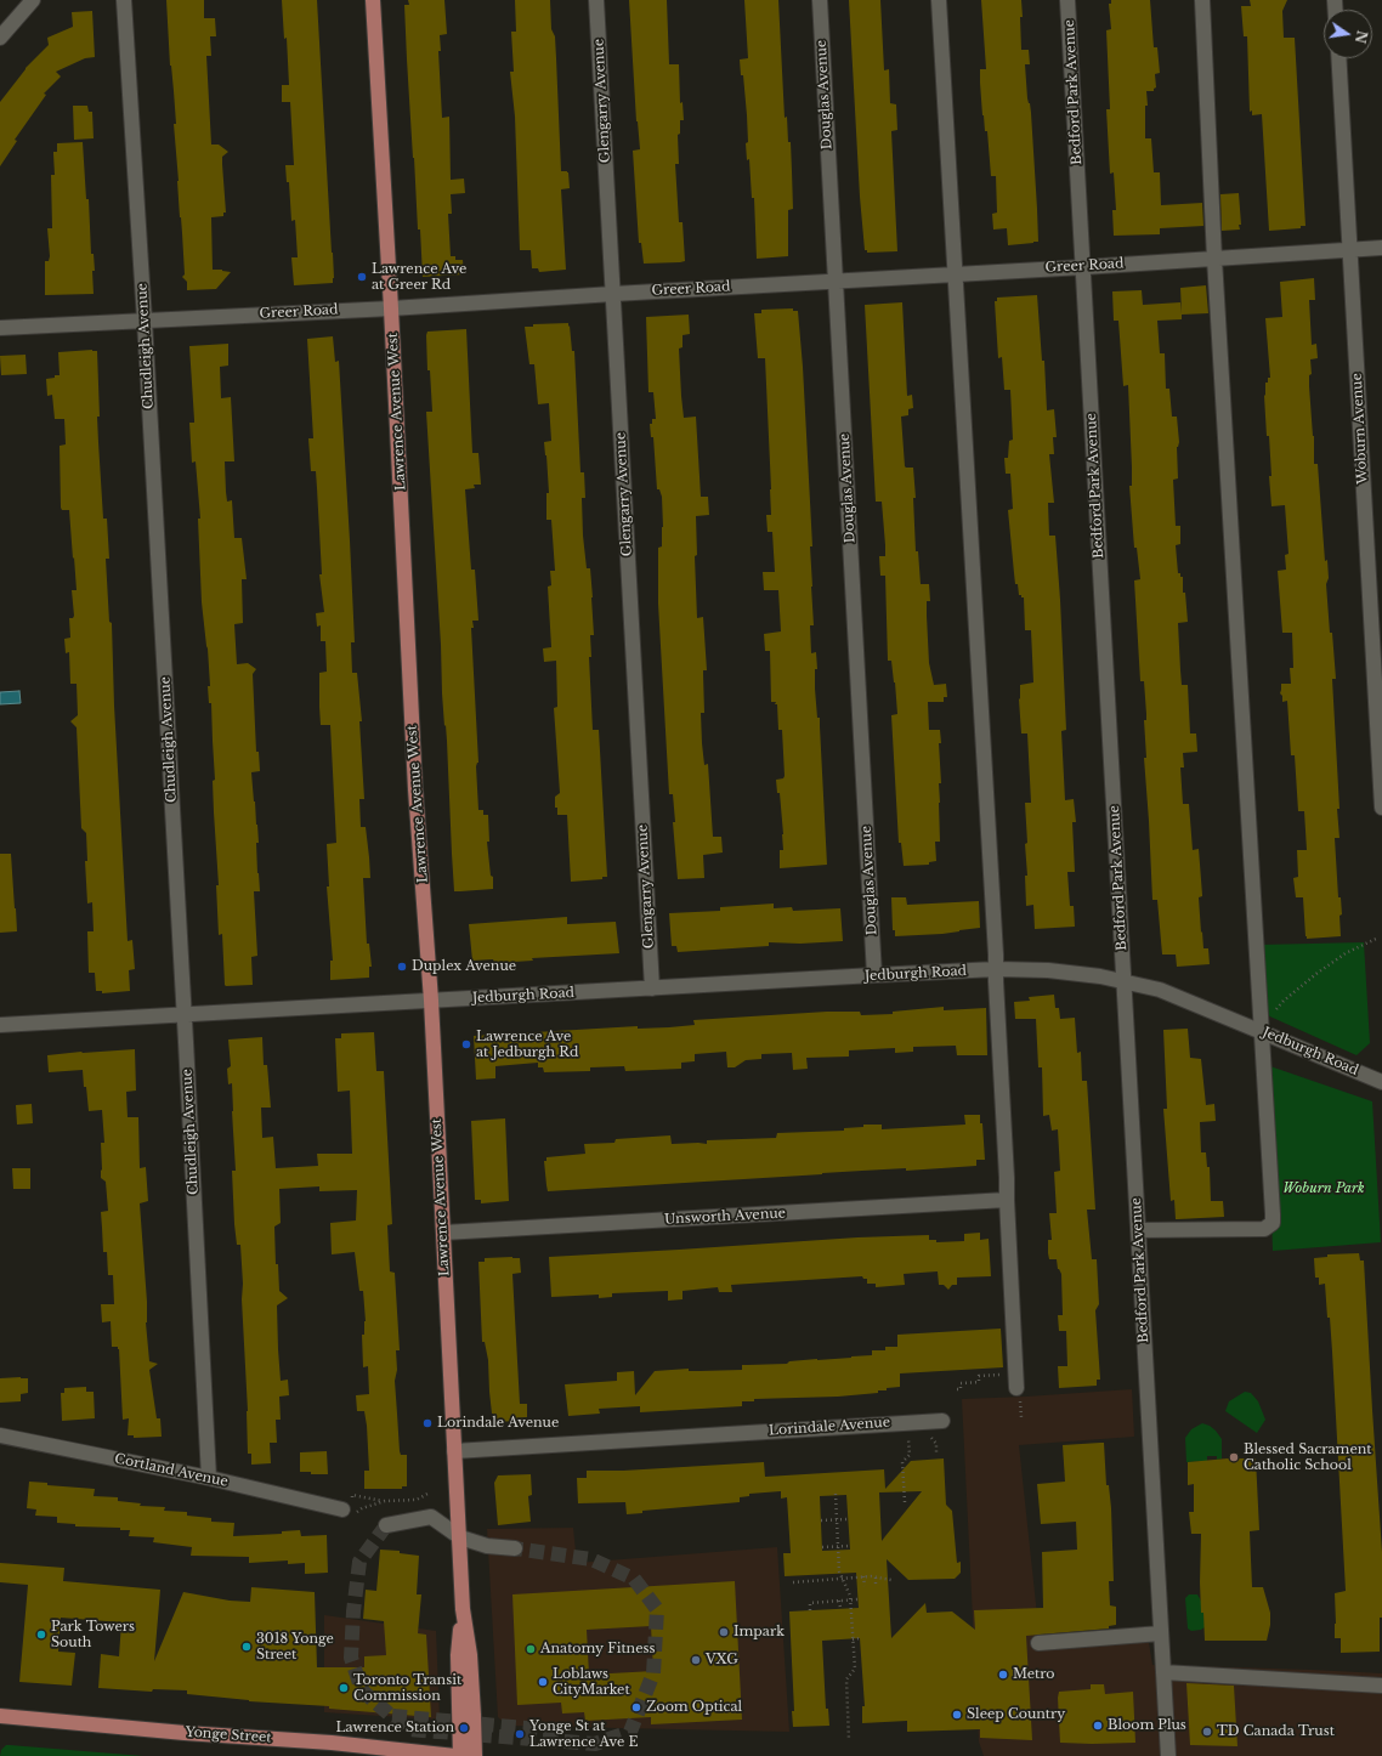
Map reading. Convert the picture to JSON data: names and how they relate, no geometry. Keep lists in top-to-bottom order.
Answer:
{
  "streets": {
    "main road": ["Lawrence Avenue West", "Yonge Street"],
    "street": [
      "Bedford Park Avenue",
      "Douglas Avenue",
      "Glengarry Avenue",
      "Greer Road",
      "Chudleigh Avenue",
      "Woburn Avenue",
      "Jedburgh Road",
      "Unsworth Avenue",
      "Lorindale Avenue",
      "Cortland Avenue"
    ]
  },
  "crossings": [
    ["Bedford Park Avenue", "Greer Road"],
    ["Bedford Park Avenue", "Jedburgh Road"],
    ["Douglas Avenue", "Greer Road"],
    ["Douglas Avenue", "Jedburgh Road"],
    ["Glengarry Avenue", "Greer Road"],
    ["Glengarry Avenue", "Jedburgh Road"],
    ["Greer Road", "Chudleigh Avenue"],
    ["Greer Road", "Lawrence Avenue West"],
    ["Greer Road", "Woburn Avenue"],
    ["Chudleigh Avenue", "Cortland Avenue"],
    ["Lawrence Avenue West", "Jedburgh Road"],
    ["Lawrence Avenue West", "Unsworth Avenue"],
    ["Lawrence Avenue West", "Lorindale Avenue"]
  ],
  "parks": ["Woburn Park"],
  "places": [
    "Lawrence Ave at Greer Rd",
    "Duplex Avenue",
    "Lawrence Ave at Jedburgh Rd",
    "Lorindale Avenue",
    "Blessed Sacrament Catholic School",
    "Impark",
    "Park Towers South",
    "3018 Yonge Street",
    "Anatomy Fitness",
    "VXG",
    "Metro",
    "Loblaws CityMarket",
    "Toronto Transit Commission",
    "Zoom Optical",
    "Sleep Country",
    "Bloom Plus",
    "Lawrence Station",
    "TD Canada Trust",
    "Yonge St at Lawrence Ave E"
  ],
  "north": "right"
}
